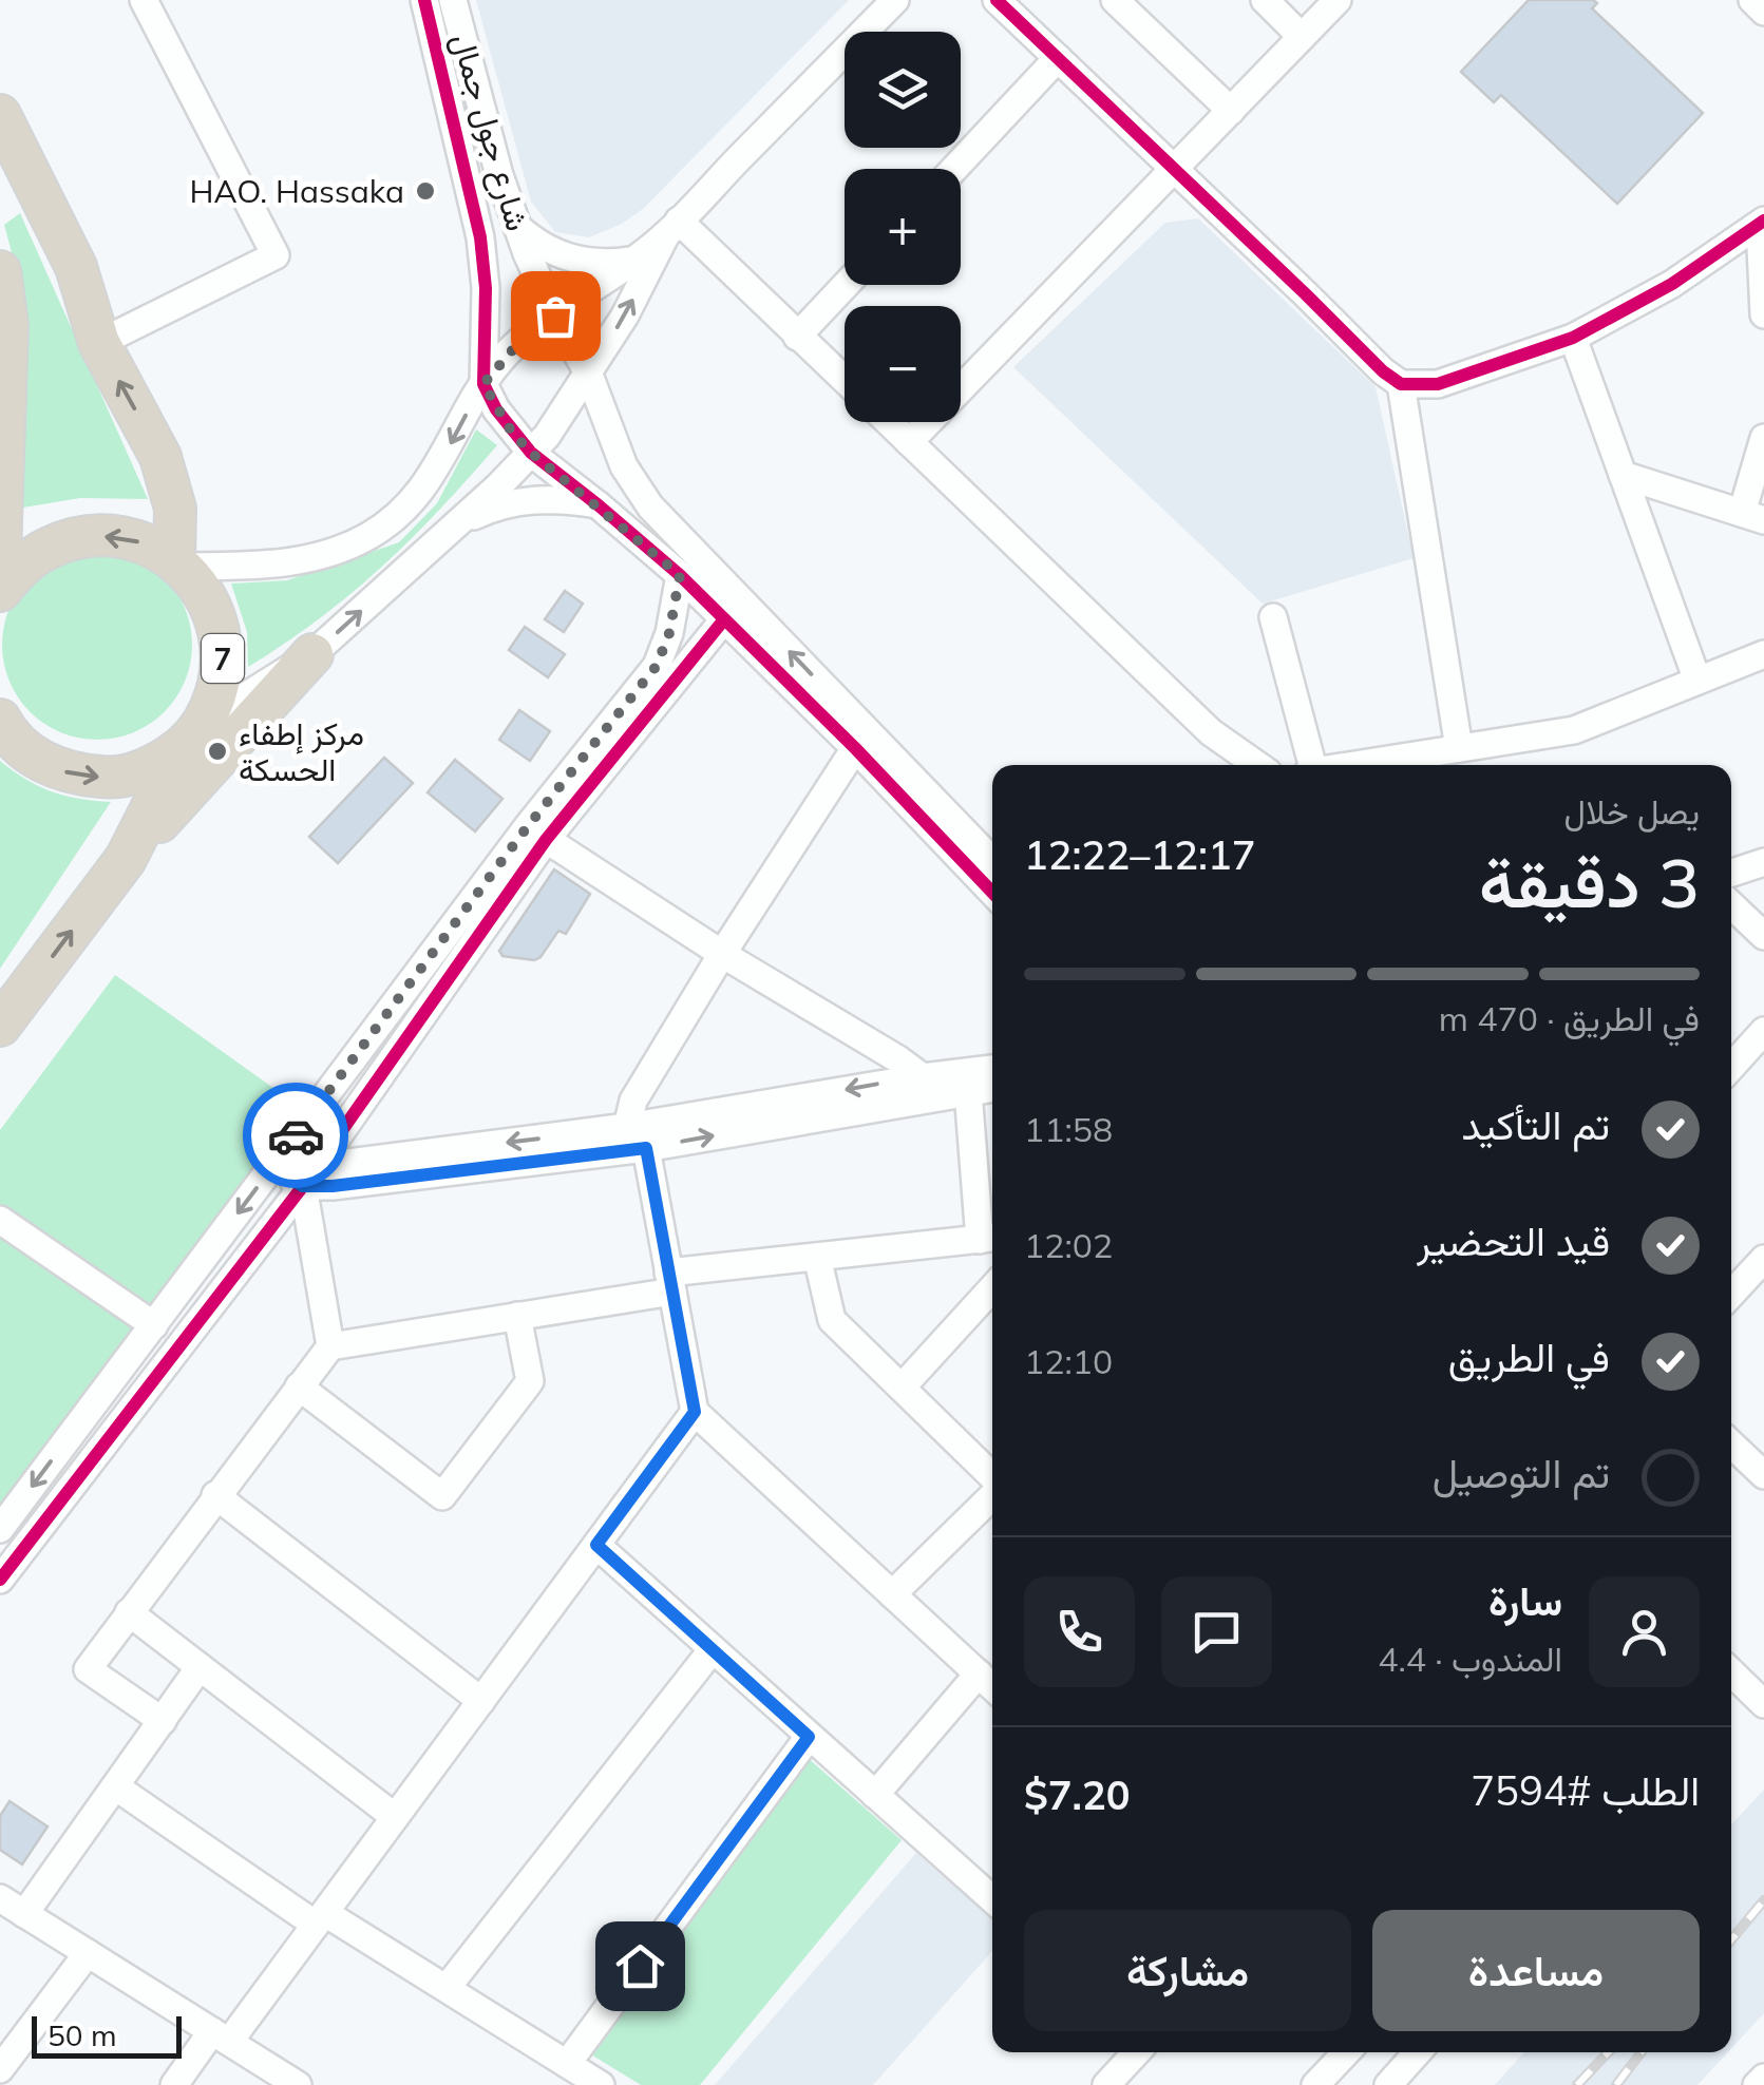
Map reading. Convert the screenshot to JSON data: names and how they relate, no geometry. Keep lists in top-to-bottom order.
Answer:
{
  "streets": {
    "highway": ["7"],
    "street": ["شارع جول جمال"]
  },
  "places": ["HAO. Hassaka", "مركز إطفاء الحسكة"],
  "scale_bar": "50 m",
  "page": {
    "map_buttons": ["+", "−"],
    "heading": ["3 دقيقة", "يصل خلال", "12:17–12:22"],
    "panel": [
      "سارة",
      "المندوب · 4.4",
      "الطلب #7594",
      "$7.20"
    ],
    "bar": "في الطريق · 470 m",
    "list": [
      ["تم التأكيد", "11:58"],
      ["قيد التحضير", "12:02"],
      ["في الطريق", "12:10"],
      "تم التوصيل"
    ],
    "buttons": ["مساعدة", "مشاركة"],
    "scale": "50 m"
  }
}
